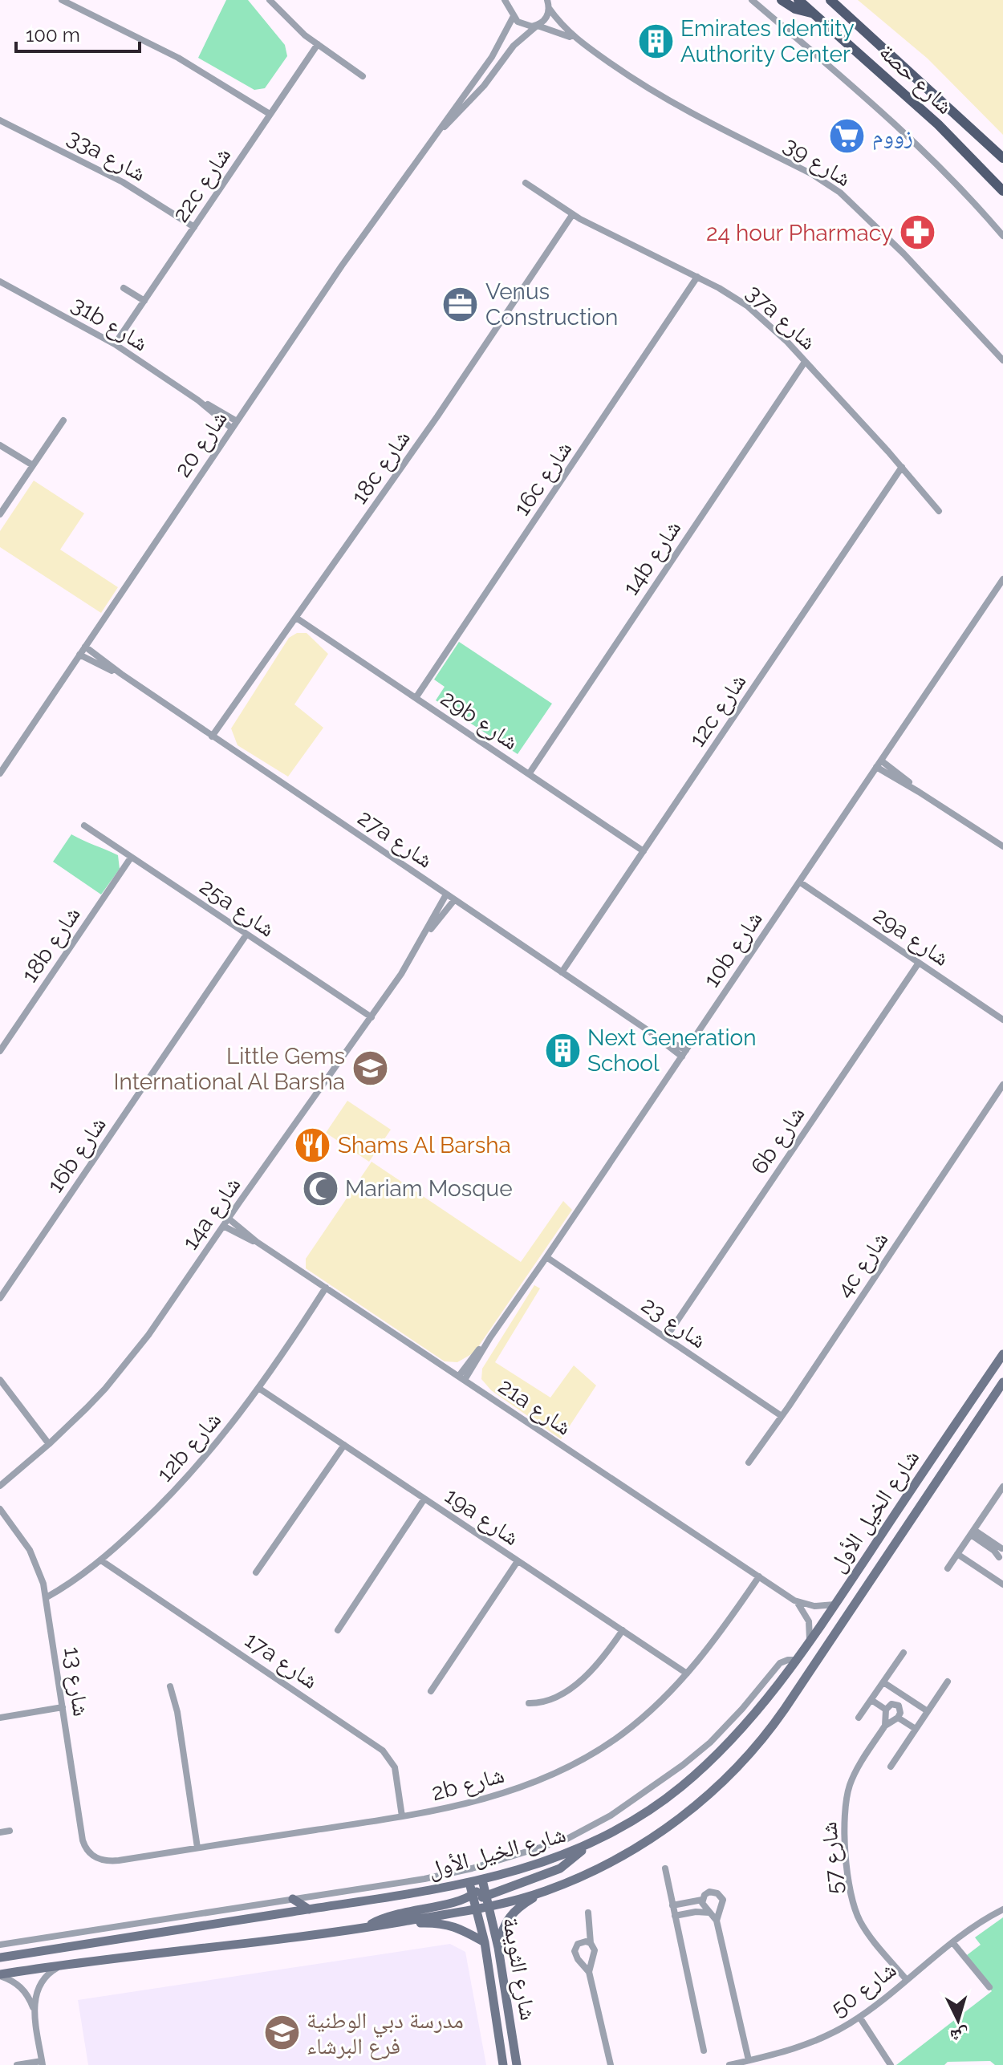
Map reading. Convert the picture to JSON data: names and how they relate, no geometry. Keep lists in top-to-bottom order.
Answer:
{
  "streets": {
    "main road": ["شارع حصة", "شارع الخيل الأول", "شارع الثويمة"],
    "street": [
      "33a شارع",
      "شارع 39",
      "22c شارع",
      "37a شارع",
      "31b شارع",
      "شارع 20",
      "18c شارع",
      "16c شارع",
      "14b شارع",
      "12c شارع",
      "29b شارع",
      "27a شارع",
      "25a شارع",
      "29a شارع",
      "18b شارع",
      "10b شارع",
      "6b شارع",
      "16b شارع",
      "14a شارع",
      "4c شارع",
      "شارع 23",
      "21a شارع",
      "12b شارع",
      "19a شارع",
      "17a شارع",
      "شارع 13",
      "2b شارع",
      "شارع 57",
      "شارع 50"
    ]
  },
  "crossings": [
    ["33a شارع", "22c شارع"],
    ["شارع 39", "شارع 20"],
    ["22c شارع", "31b شارع"],
    ["37a شارع", "18c شارع"],
    ["37a شارع", "16c شارع"],
    ["37a شارع", "14b شارع"],
    ["37a شارع", "12c شارع"],
    ["31b شارع", "شارع 20"],
    ["شارع 20", "27a شارع"],
    ["18c شارع", "29b شارع"],
    ["18c شارع", "27a شارع"],
    ["16c شارع", "29b شارع"],
    ["14b شارع", "29b شارع"],
    ["12c شارع", "29b شارع"],
    ["12c شارع", "27a شارع"],
    ["27a شارع", "10b شارع"],
    ["27a شارع", "14a شارع"],
    ["25a شارع", "18b شارع"],
    ["25a شارع", "16b شارع"],
    ["25a شارع", "14a شارع"],
    ["29a شارع", "10b شارع"],
    ["29a شارع", "6b شارع"],
    ["10b شارع", "شارع 23"],
    ["10b شارع", "21a شارع"],
    ["6b شارع", "شارع 23"],
    ["14a شارع", "21a شارع"],
    ["4c شارع", "شارع 23"],
    ["21a شارع", "12b شارع"],
    ["21a شارع", "شارع الخيل الأول"],
    ["21a شارع", "2b شارع"],
    ["12b شارع", "19a شارع"],
    ["12b شارع", "17a شارع"],
    ["12b شارع", "شارع 13"],
    ["شارع الخيل الأول", "شارع الثويمة"],
    ["19a شارع", "2b شارع"],
    ["17a شارع", "2b شارع"],
    ["شارع 13", "2b شارع"],
    ["شارع 57", "شارع 50"]
  ],
  "places": {
    "building": ["Emirates Identity Authority Center", "Next Generation School"],
    "supermarket": ["زووم"],
    "pharmacy": ["24 hour Pharmacy"],
    "office": ["Venus Construction"],
    "school or university": ["Little Gems International Al Barsha", "مدرسة دبي الوطنية فرع البرشاء"],
    "restaurant": ["Shams Al Barsha"],
    "mosque": ["Mariam Mosque"]
  },
  "scale_bar": "100 m",
  "north": "bottom"
}
